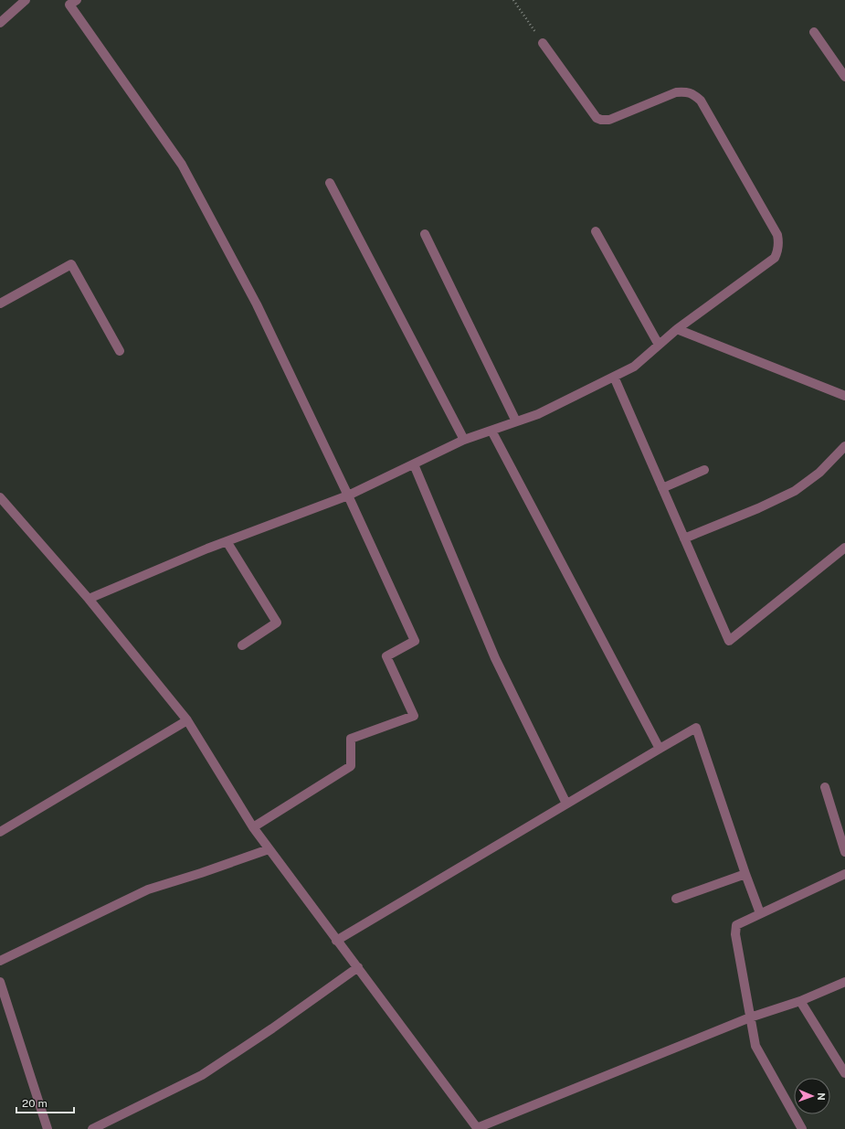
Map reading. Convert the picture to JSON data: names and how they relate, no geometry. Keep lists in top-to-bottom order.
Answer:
{
  "scale_bar": "20 m",
  "north": "right"
}
